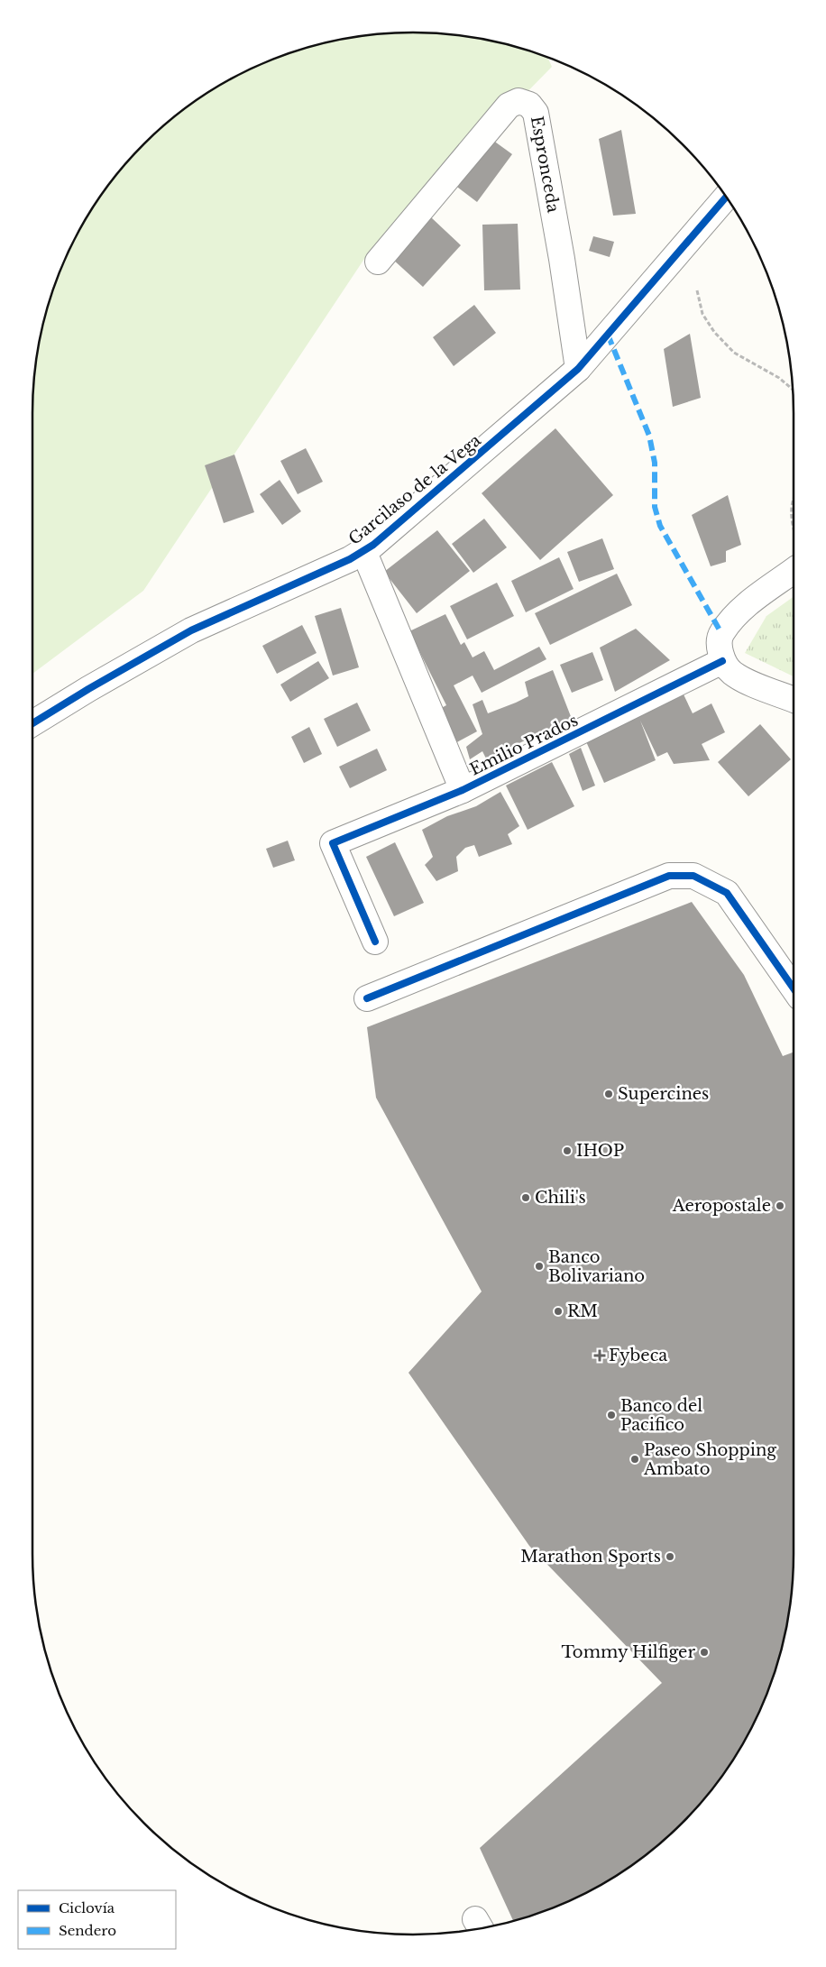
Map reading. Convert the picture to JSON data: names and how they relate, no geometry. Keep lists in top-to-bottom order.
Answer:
{
  "streets": {
    "street": ["Espronceda", "Garcilaso de la Vega", "Emilio Prados"]
  },
  "crossings": [
    ["Espronceda", "Garcilaso de la Vega"]
  ],
  "places": {
    "other": [
      "Supercines",
      "IHOP",
      "Chili's",
      "Aeropostale",
      "Banco Bolivariano",
      "RM",
      "Banco del Pacifico",
      "Paseo Shopping Ambato",
      "Marathon Sports",
      "Tommy Hilfiger"
    ],
    "health": ["Fybeca"]
  },
  "legend": ["Ciclovía", "Sendero"]
}
